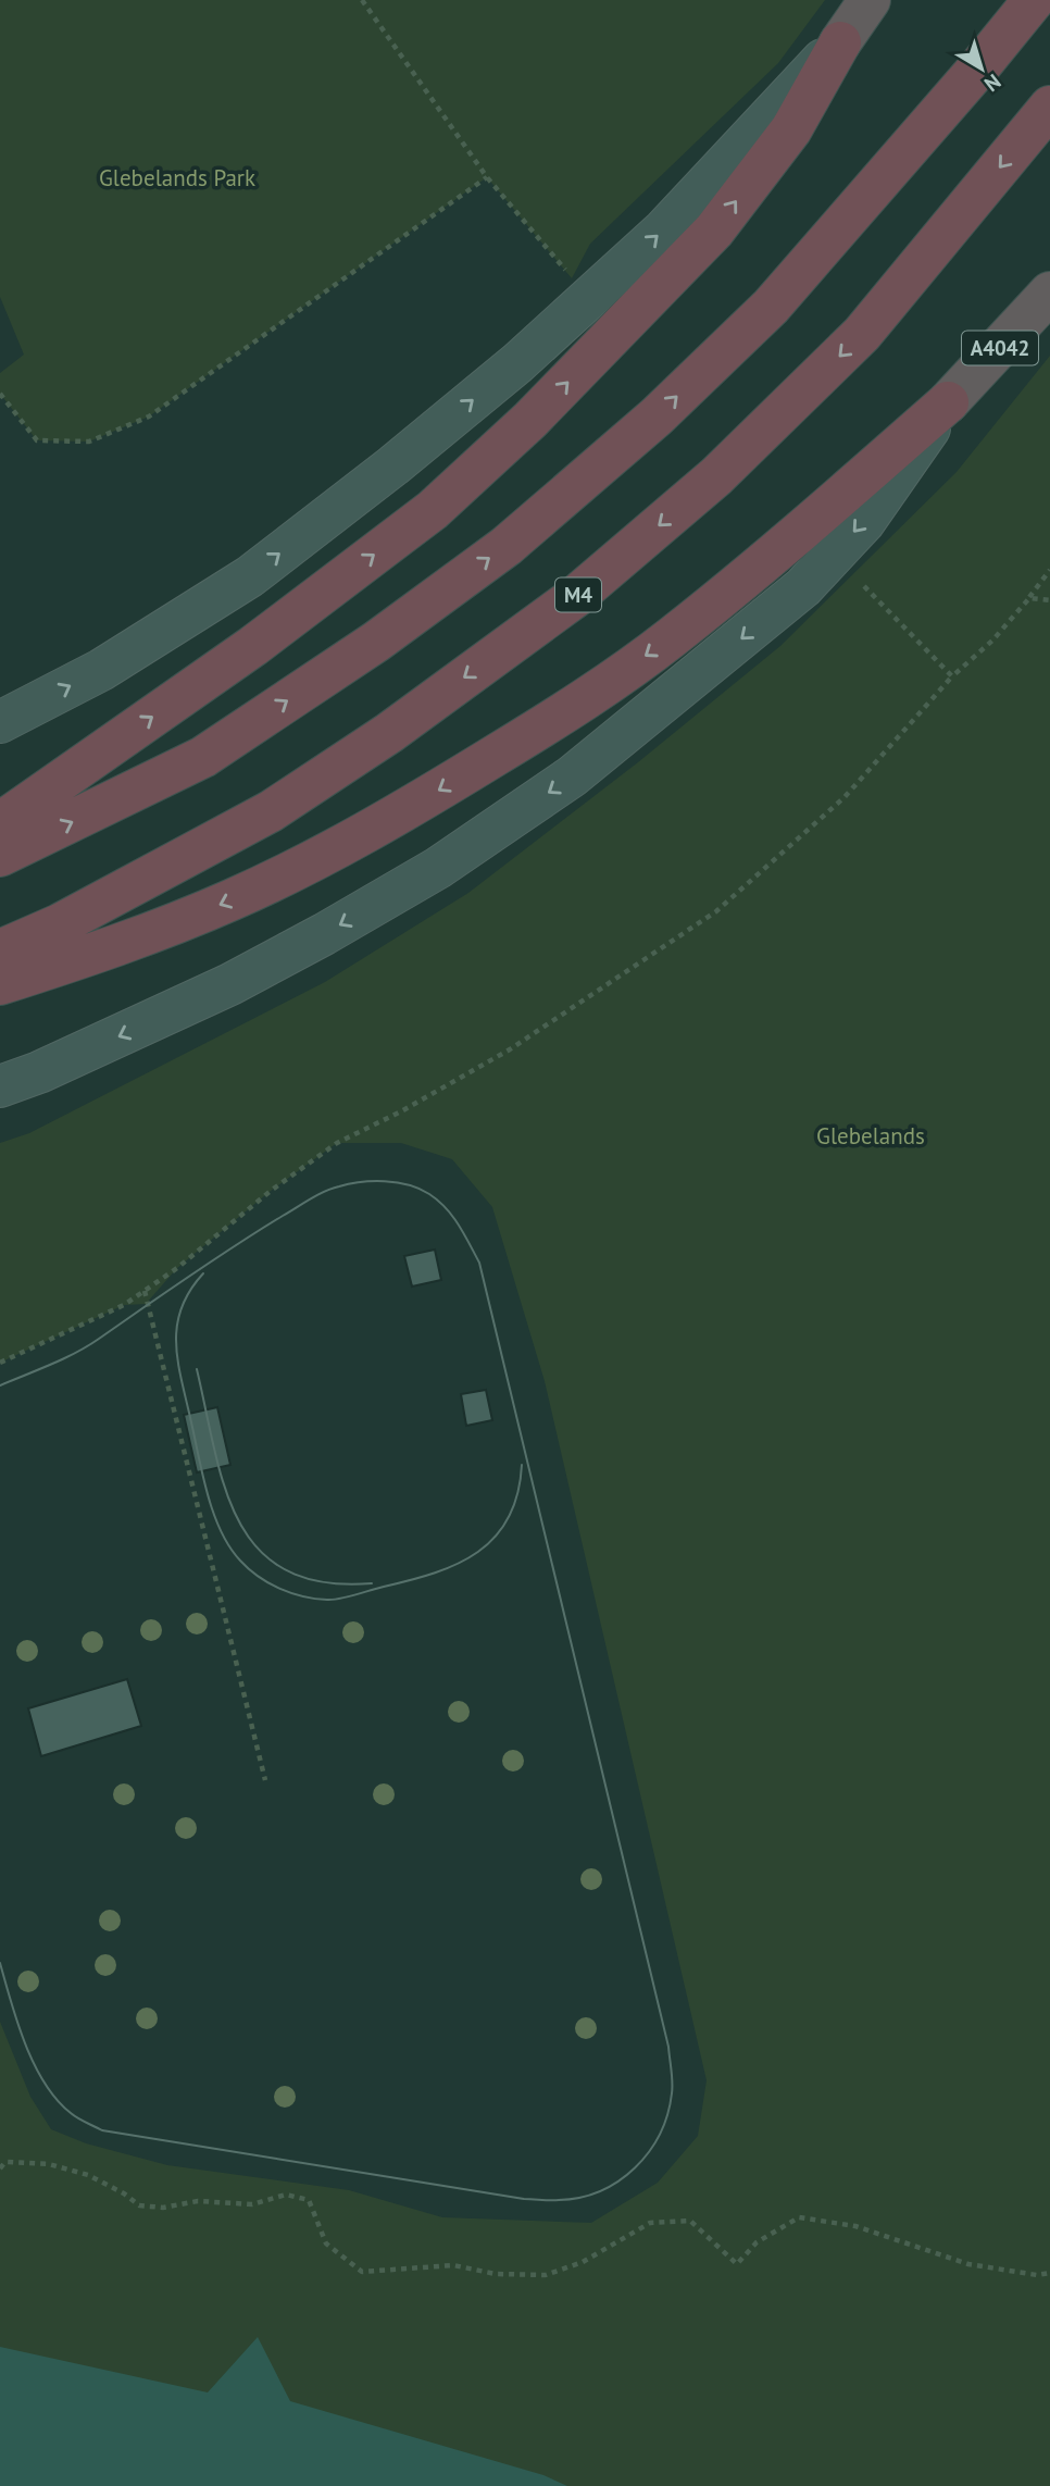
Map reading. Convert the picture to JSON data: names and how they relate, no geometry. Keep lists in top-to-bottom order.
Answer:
{
  "streets": {
    "highway": ["A4042", "M4"]
  },
  "parks": ["Glebelands Park", "Glebelands"],
  "north": "bottom right"
}
